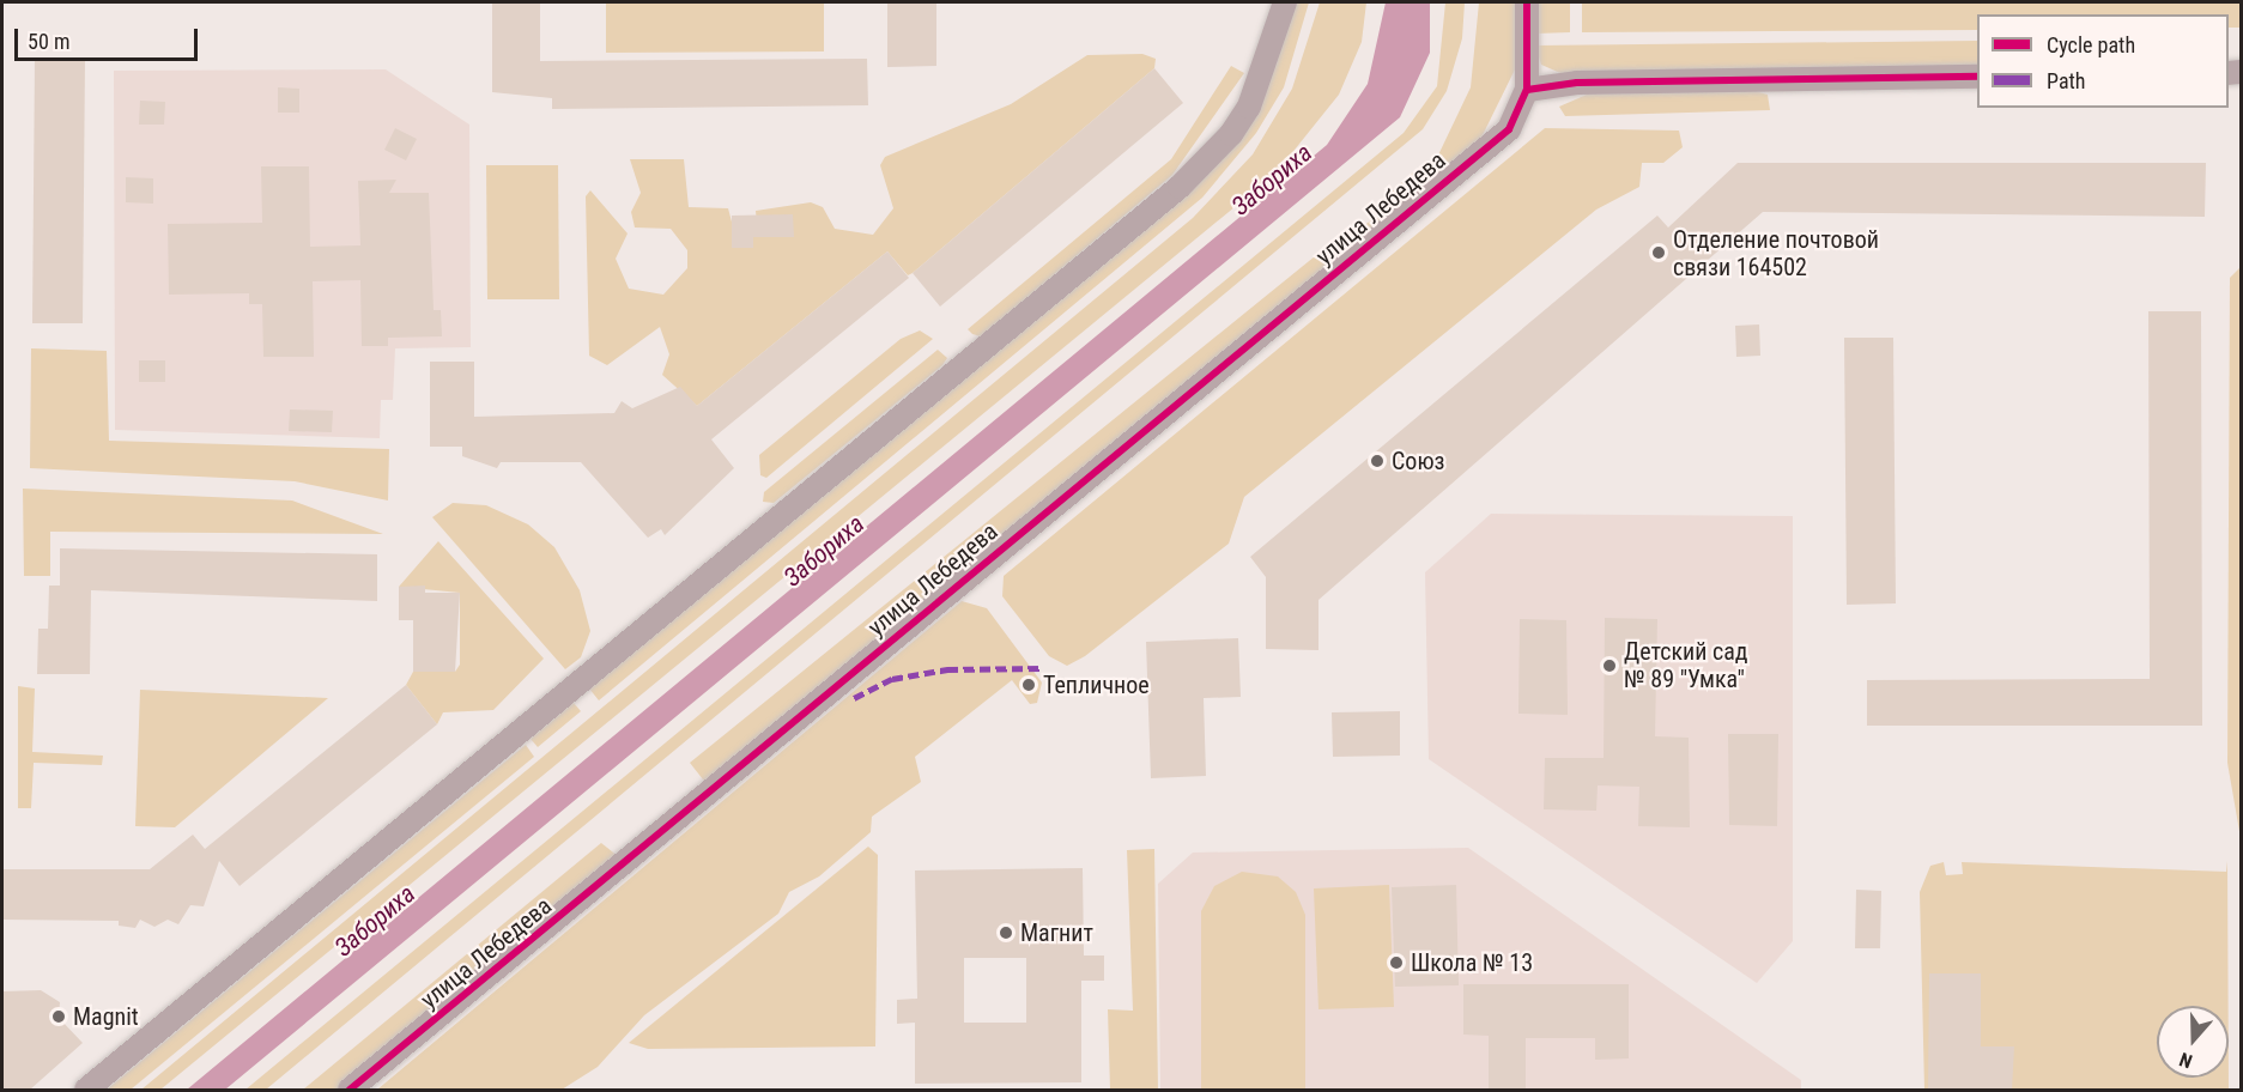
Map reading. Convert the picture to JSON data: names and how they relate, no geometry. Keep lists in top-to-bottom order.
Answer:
{
  "streets": {
    "street": ["улица Лебедева"]
  },
  "water": ["Забориха"],
  "places": [
    "Отделение почтовой связи 164502",
    "Союз",
    "Детский сад № 89 \"Умка\"",
    "Тепличное",
    "Магнит",
    "Школа № 13",
    "Magnit"
  ],
  "legend": ["Cycle path", "Path"],
  "scale_bar": "50 m",
  "north": "bottom"
}
